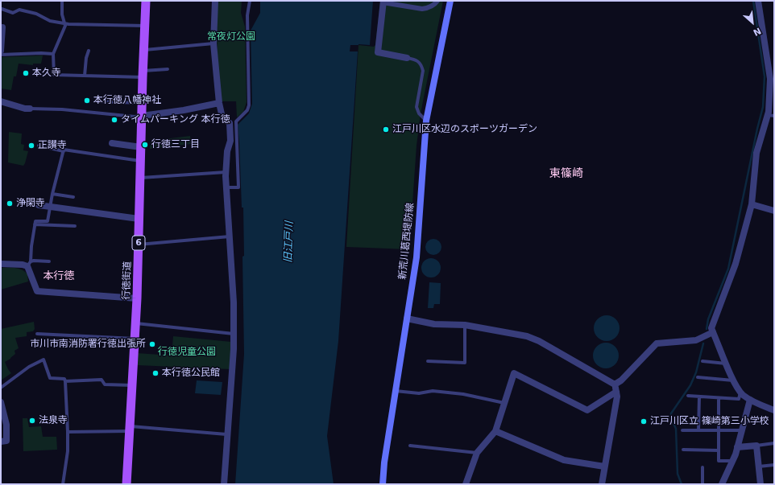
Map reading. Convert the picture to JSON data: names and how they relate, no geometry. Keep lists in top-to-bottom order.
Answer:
{
  "streets": {
    "main road": ["新荒川葛西堤防線", "6", "行徳街道"]
  },
  "districts": ["東篠崎", "本行徳"],
  "water": ["旧江戸川"],
  "parks": ["常夜灯公園", "行徳児童公園"],
  "places": [
    "本久寺",
    "本行徳八幡神社",
    "タイムパーキング 本行徳",
    "江戸川区水辺のスポーツガーデン",
    "行徳三丁目",
    "正讃寺",
    "浄閑寺",
    "市川市南消防署行徳出張所",
    "本行徳公民館",
    "法泉寺",
    "江戸川区立 篠崎第三小学校"
  ],
  "north": "bottom right"
}
